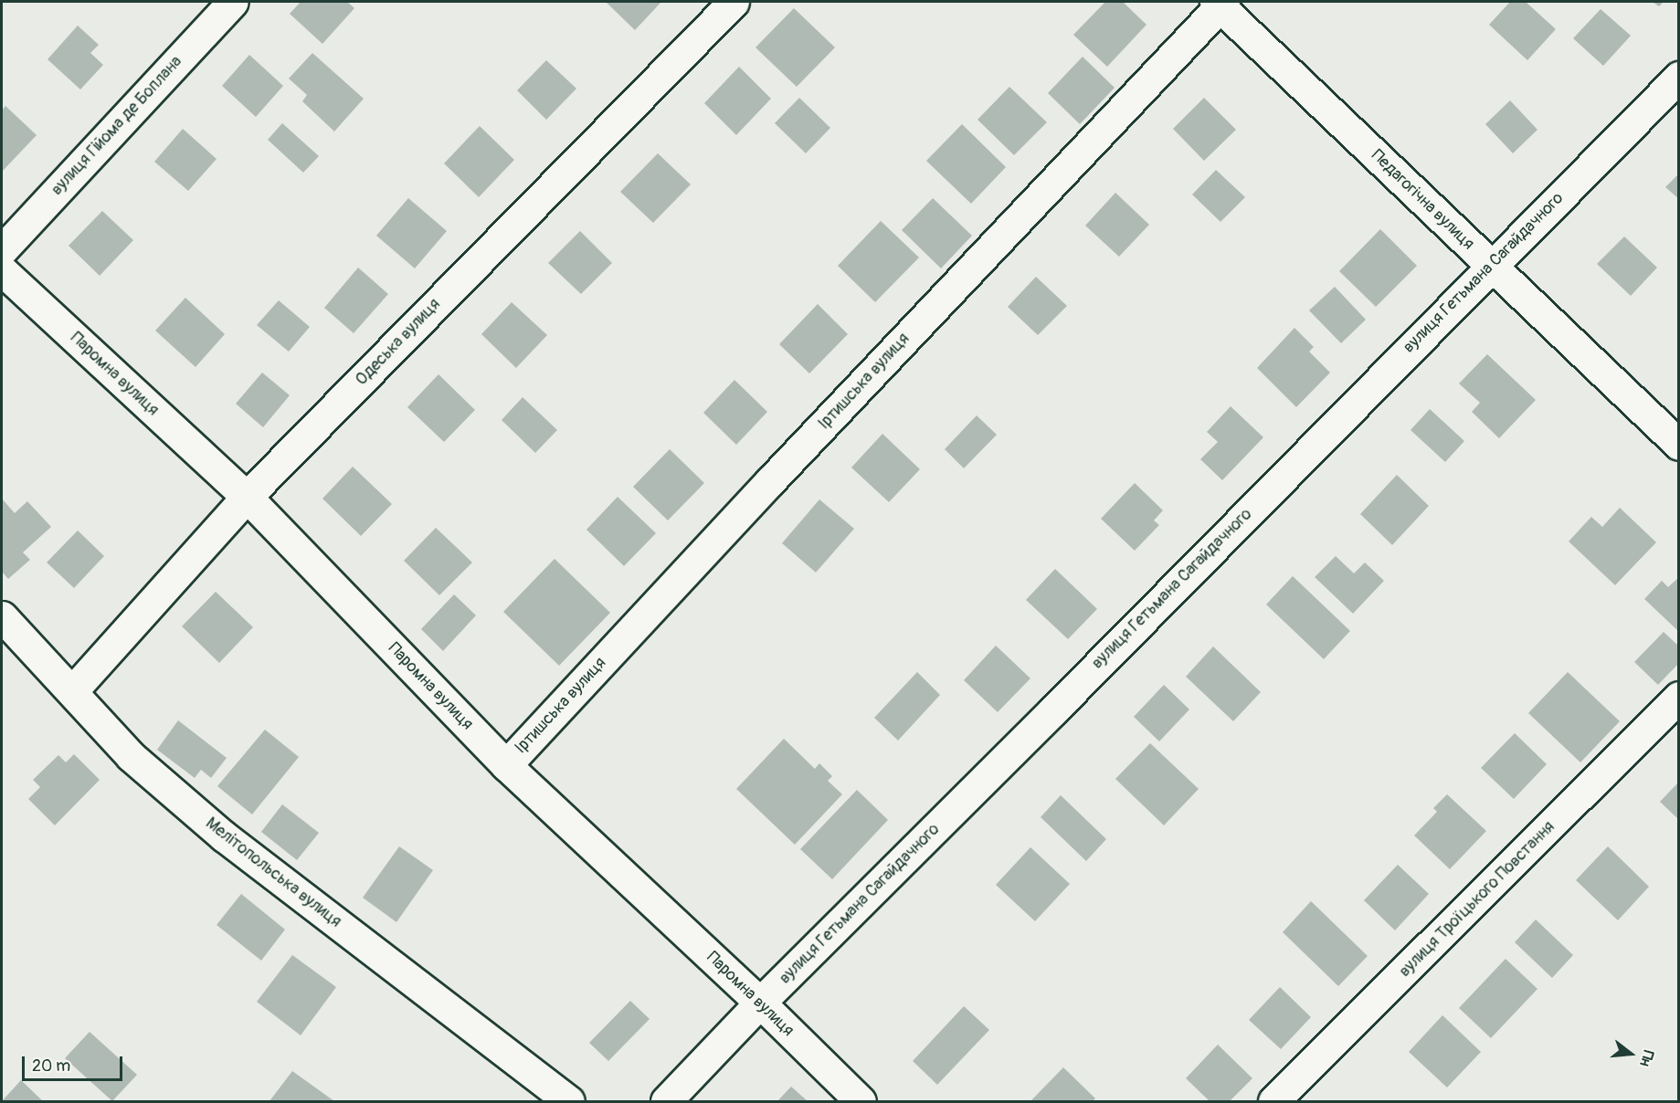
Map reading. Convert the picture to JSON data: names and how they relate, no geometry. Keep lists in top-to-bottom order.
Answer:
{
  "streets": {
    "street": [
      "вулиця Гійома де Боплана",
      "Педагогічна вулиця",
      "вулиця Гетьмана Сагайдачного",
      "Одеська вулиця",
      "Паромна вулиця",
      "Іртишська вулиця",
      "Мелітопольська вулиця",
      "вулиця Троїцького Повстання"
    ]
  },
  "crossings": [
    ["Педагогічна вулиця", "вулиця Гетьмана Сагайдачного"],
    ["Педагогічна вулиця", "Іртишська вулиця"],
    ["вулиця Гетьмана Сагайдачного", "Паромна вулиця"],
    ["Одеська вулиця", "Паромна вулиця"],
    ["Одеська вулиця", "Мелітопольська вулиця"],
    ["Паромна вулиця", "Іртишська вулиця"]
  ],
  "scale_bar": "20 m",
  "north": "right"
}
